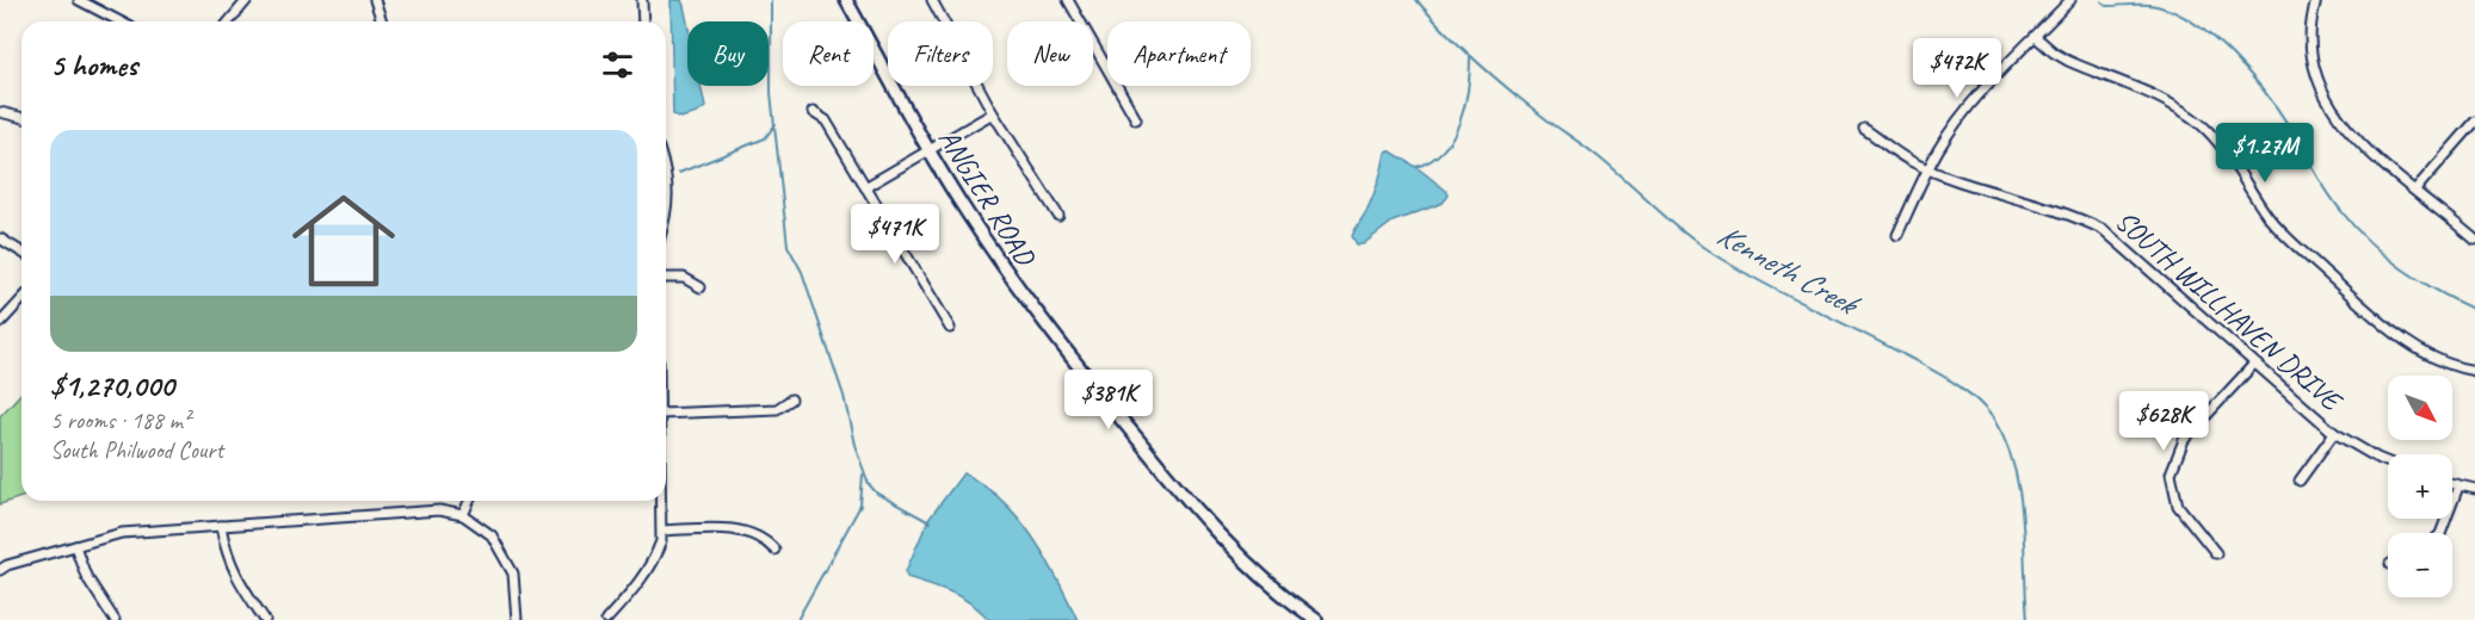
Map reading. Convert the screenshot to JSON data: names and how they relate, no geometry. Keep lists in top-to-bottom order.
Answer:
{
  "streets": {
    "street": ["ANGIER ROAD", "SOUTH WILLHAVEN DRIVE"]
  },
  "water": ["Kenneth Creek"],
  "north": "bottom right",
  "page": {
    "chip": [
      "Buy",
      "Rent",
      "Filters",
      "New",
      "Apartment"
    ],
    "heading": "5 homes",
    "price": [
      "$472K",
      "$1.27M",
      "$471K",
      "$381K",
      "$628K"
    ],
    "list": [
      {
        "name": "$1,270,000",
        "note": "5 rooms · 188 m² · South Philwood Court"
      }
    ],
    "map_buttons": ["+", "−"]
  }
}
